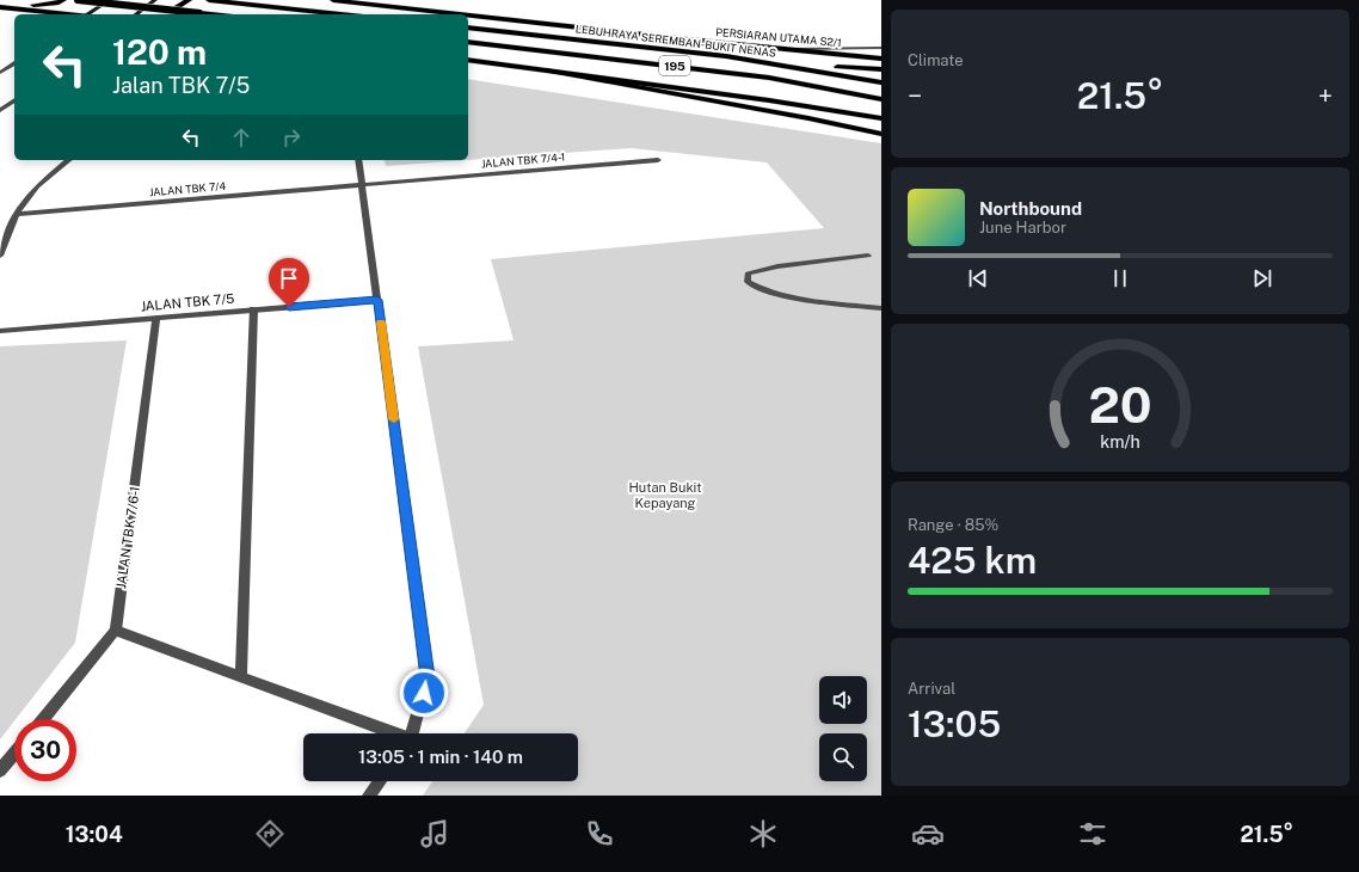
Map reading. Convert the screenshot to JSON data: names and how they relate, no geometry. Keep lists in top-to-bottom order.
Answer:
{
  "streets": {
    "highway": ["LEBUHRAYA SEREMBAN-BUKIT NENAS", "195"],
    "main road": ["PERSIARAN UTAMA S2/1"],
    "street": [
      "JALAN TBK 7/4-1",
      "JALAN TBK 7/4",
      "JALAN TBK 7/5",
      "JALAN TBK 7/6-1"
    ]
  },
  "crossings": [
    ["JALAN TBK 7/4-1", "JALAN TBK 7/4"],
    ["JALAN TBK 7/5", "JALAN TBK 7/6-1"]
  ],
  "parks": ["Hutan Bukit Kepayang"],
  "page": {
    "tile": [
      "Climate",
      ["Range · 85%", "425 km"],
      ["Arrival", "13:05"]
    ],
    "turn": ["120 m", "Jalan TBK 7/5"],
    "heat": ["−", "21.5°", "+"],
    "song": ["Northbound", "June Harbor"],
    "limit": "30",
    "trip": "13:05 · 1 min · 140 m",
    "tabs": ["13:04", "21.5°"],
    "gauge": ["20", "km/h"]
  }
}
